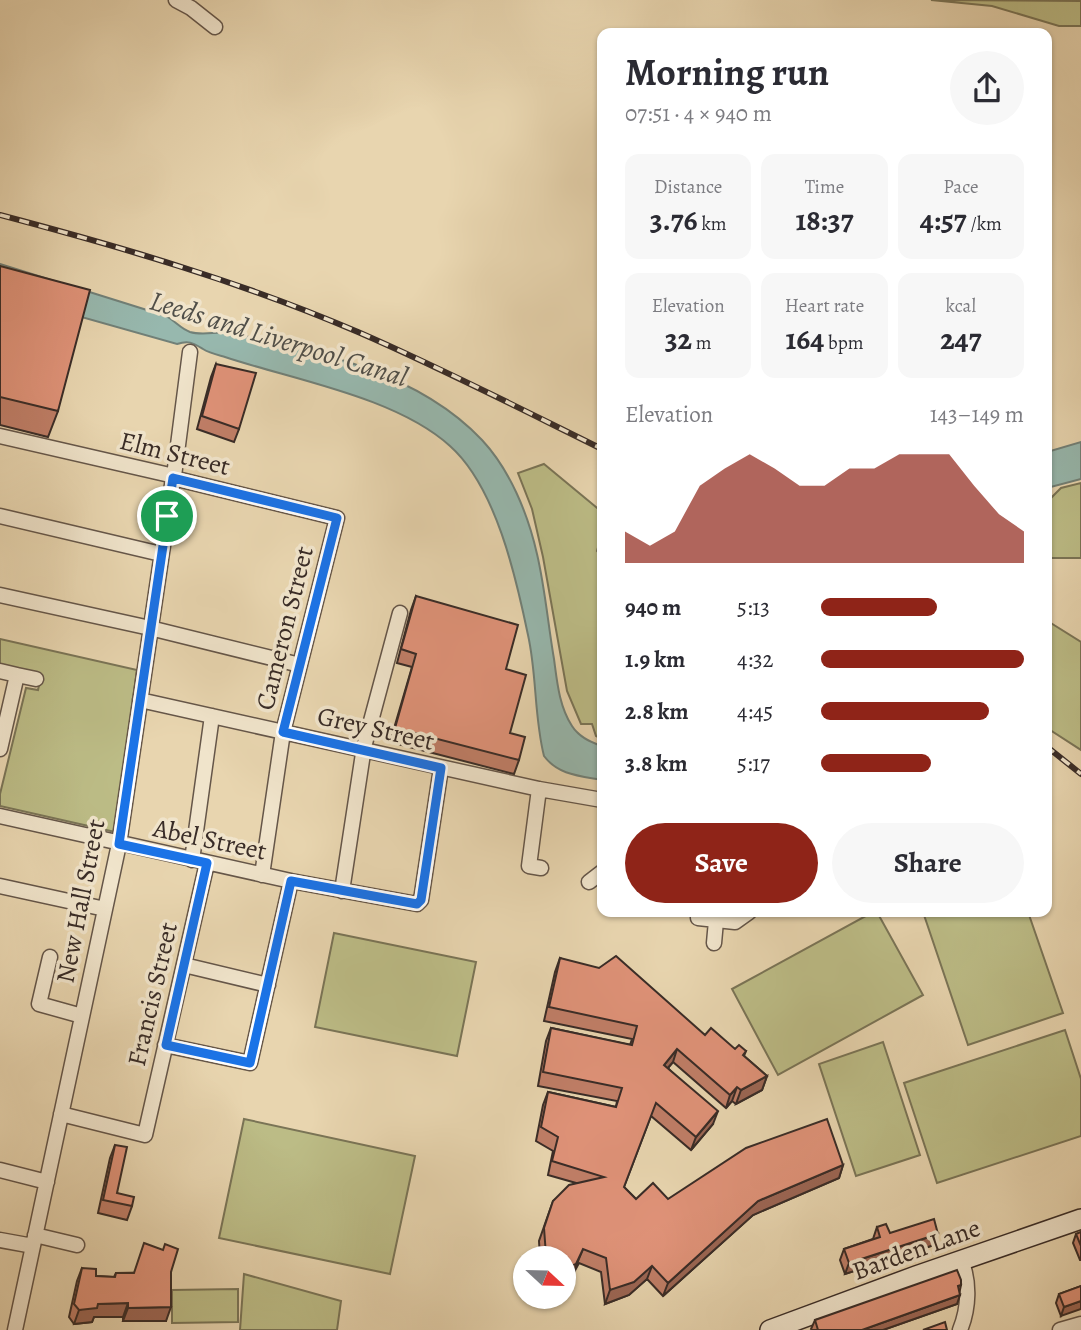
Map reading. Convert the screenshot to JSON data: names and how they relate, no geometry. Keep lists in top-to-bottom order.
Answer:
{
  "streets": {
    "street": [
      "Elm Street",
      "Cameron Street",
      "Grey Street",
      "Abel Street",
      "New Hall Street",
      "Francis Street",
      "Barden Lane"
    ]
  },
  "crossings": [
    ["Elm Street", "Cameron Street"],
    ["Elm Street", "New Hall Street"],
    ["Cameron Street", "Grey Street"],
    ["Cameron Street", "Abel Street"],
    ["Grey Street", "Abel Street"],
    ["Grey Street", "New Hall Street"],
    ["Abel Street", "New Hall Street"],
    ["Abel Street", "Francis Street"],
    ["New Hall Street", "Francis Street"]
  ],
  "water": ["Leeds and Liverpool Canal"],
  "north": "right",
  "page": {
    "heading": ["Morning run", "07:51 · 4 × 940 m"],
    "stats": [
      ["Distance", "3.76 km"],
      ["Time", "18:37"],
      ["Pace", "4:57 /km"],
      ["Elevation", "32 m"],
      ["Heart rate", "164 bpm"],
      ["kcal", "247"]
    ],
    "chart": ["Elevation", "143–149 m"],
    "list": [
      {
        "name": "940 m",
        "note": "5:13"
      },
      {
        "name": "1.9 km",
        "note": "4:32"
      },
      {
        "name": "2.8 km",
        "note": "4:45"
      },
      {
        "name": "3.8 km",
        "note": "5:17"
      }
    ],
    "buttons": ["Save", "Share"]
  }
}
